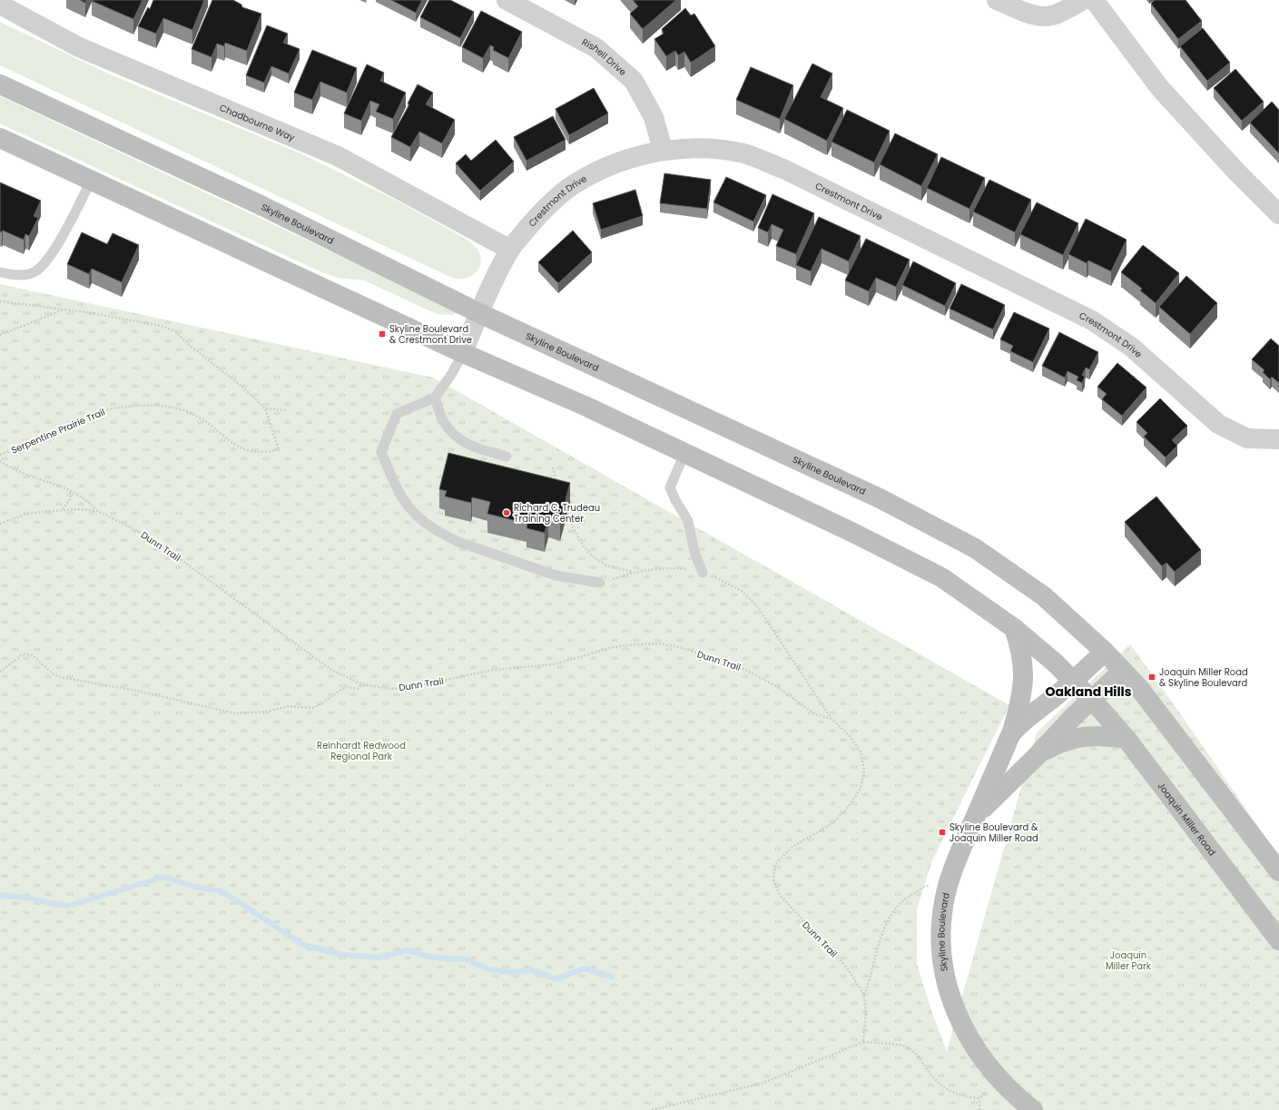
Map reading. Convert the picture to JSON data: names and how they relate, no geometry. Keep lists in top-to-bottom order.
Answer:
{
  "streets": {
    "main road": ["Skyline Boulevard", "Joaquin Miller Road"],
    "street": ["Rishell Drive", "Chadbourne Way", "Crestmont Drive"],
    "path": ["Serpentine Prairie Trail", "Dunn Trail"]
  },
  "crossings": [
    ["Rishell Drive", "Crestmont Drive"],
    ["Chadbourne Way", "Crestmont Drive"],
    ["Crestmont Drive", "Skyline Boulevard"],
    ["Skyline Boulevard", "Dunn Trail"],
    ["Skyline Boulevard", "Joaquin Miller Road"]
  ],
  "districts": ["Oakland Hills"],
  "parks": ["Reinhardt Redwood Regional Park", "Joaquin Miller Park"],
  "places": {
    "transit": ["Skyline Boulevard & Crestmont Drive", "Joaquin Miller Road & Skyline Boulevard", "Skyline Boulevard & Joaquin Miller Road"],
    "other": ["Richard C. Trudeau Training Center"]
  }
}
